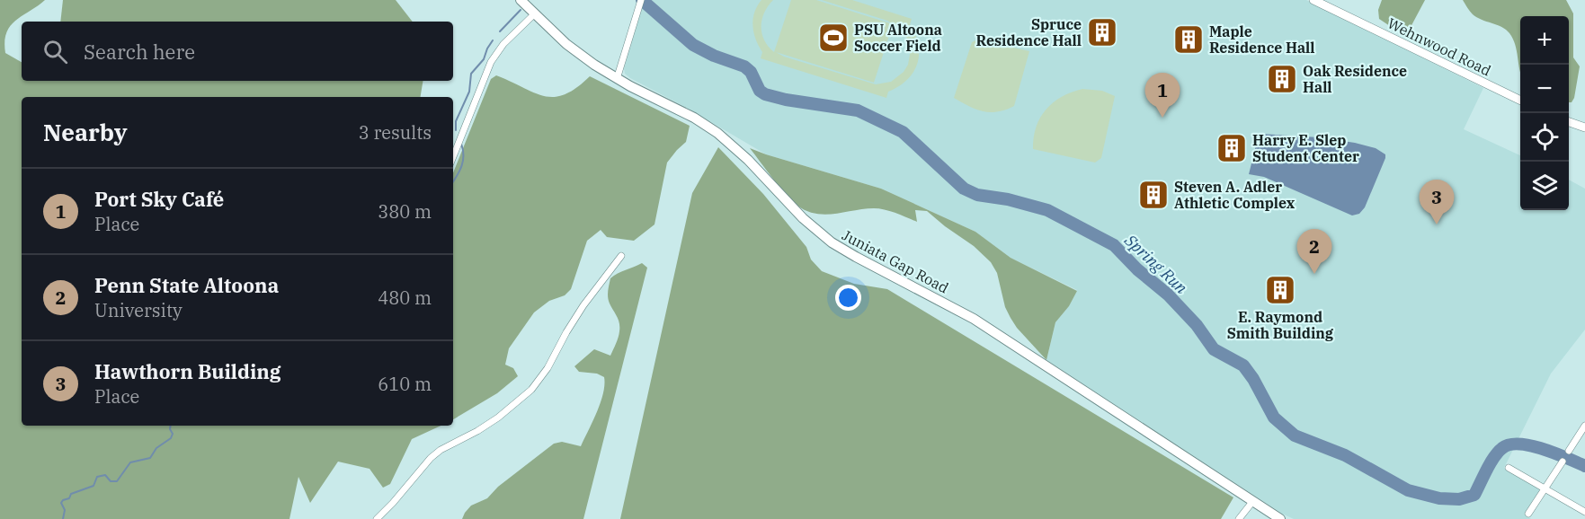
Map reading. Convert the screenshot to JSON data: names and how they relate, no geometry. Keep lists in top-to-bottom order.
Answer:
{
  "streets": {
    "main road": ["Juniata Gap Road"],
    "street": ["Wehnwood Road"]
  },
  "water": ["Spring Run"],
  "places": {
    "building": [
      "Spruce Residence Hall",
      "Maple Residence Hall",
      "Oak Residence Hall",
      "Harry E. Slep Student Center",
      "Steven A. Adler Athletic Complex",
      "E. Raymond Smith Building"
    ],
    "sports": ["PSU Altoona Soccer Field"]
  },
  "page": {
    "map_buttons": ["+", "−"],
    "search": "Search here",
    "pins": ["1", "3", "2"],
    "heading": ["Nearby", "3 results"],
    "list": [
      {
        "mark": "1",
        "name": "Port Sky Café",
        "note": "Place",
        "value": "380 m"
      },
      {
        "mark": "2",
        "name": "Penn State Altoona",
        "note": "University",
        "value": "480 m"
      },
      {
        "mark": "3",
        "name": "Hawthorn Building",
        "note": "Place",
        "value": "610 m"
      }
    ]
  }
}
